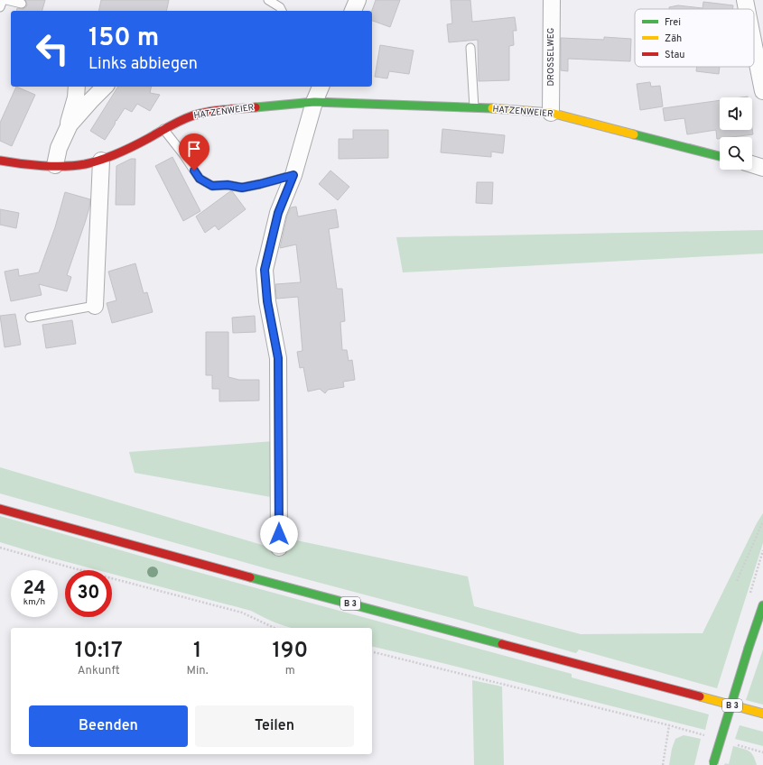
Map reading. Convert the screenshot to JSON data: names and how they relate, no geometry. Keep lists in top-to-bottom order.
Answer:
{
  "streets": {
    "street": ["DROSSELWEG", "HATZENWEIER", "B 3"]
  },
  "crossings": [
    ["DROSSELWEG", "HATZENWEIER"]
  ],
  "legend": ["Frei", "Zäh", "Stau"],
  "page": {
    "turn": ["150 m", "Links abbiegen"],
    "speed": "24 km/h",
    "limit": "30",
    "eta": [
      "10:17",
      "Ankunft",
      "1",
      "Min.",
      "190",
      "m"
    ],
    "buttons": ["Beenden", "Teilen"]
  }
}
